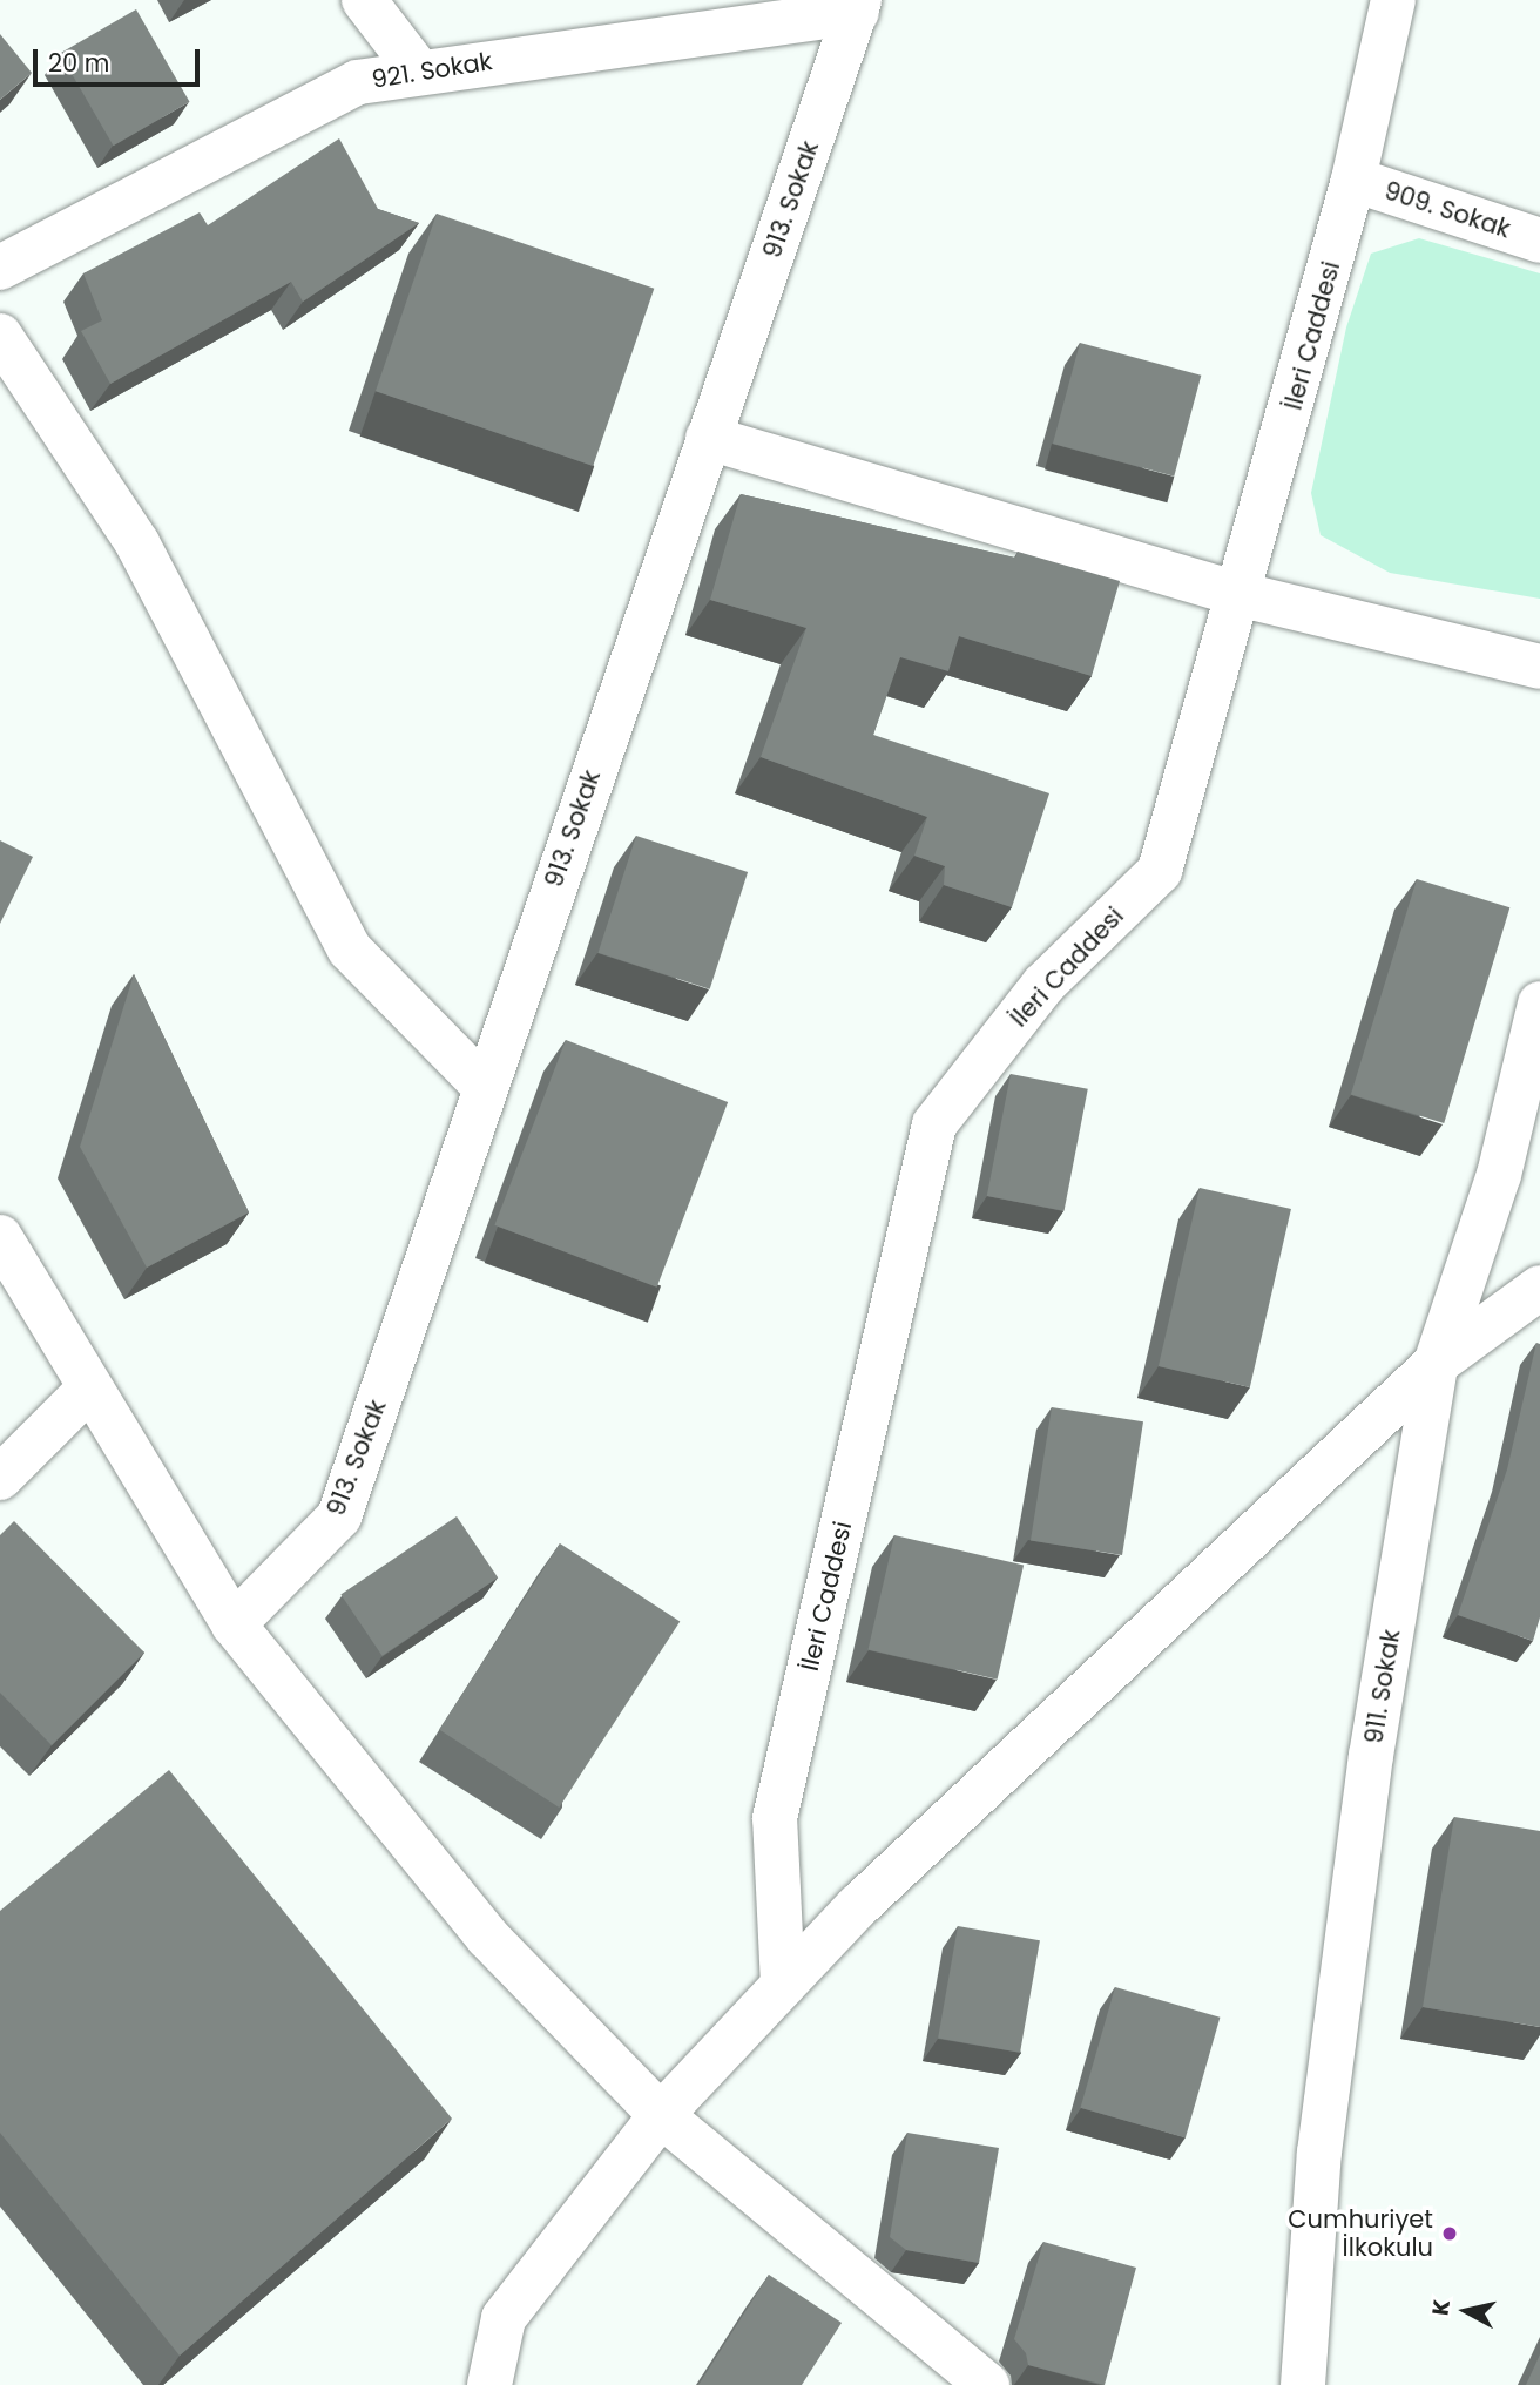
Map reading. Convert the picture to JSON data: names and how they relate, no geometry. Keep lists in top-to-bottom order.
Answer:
{
  "streets": {
    "street": [
      "921. Sokak",
      "913. Sokak",
      "909. Sokak",
      "İleri Caddesi",
      "911. Sokak"
    ]
  },
  "crossings": [
    ["921. Sokak", "913. Sokak"],
    ["909. Sokak", "İleri Caddesi"]
  ],
  "places": ["Cumhuriyet İlkokulu"],
  "scale_bar": "20 m",
  "north": "left"
}
